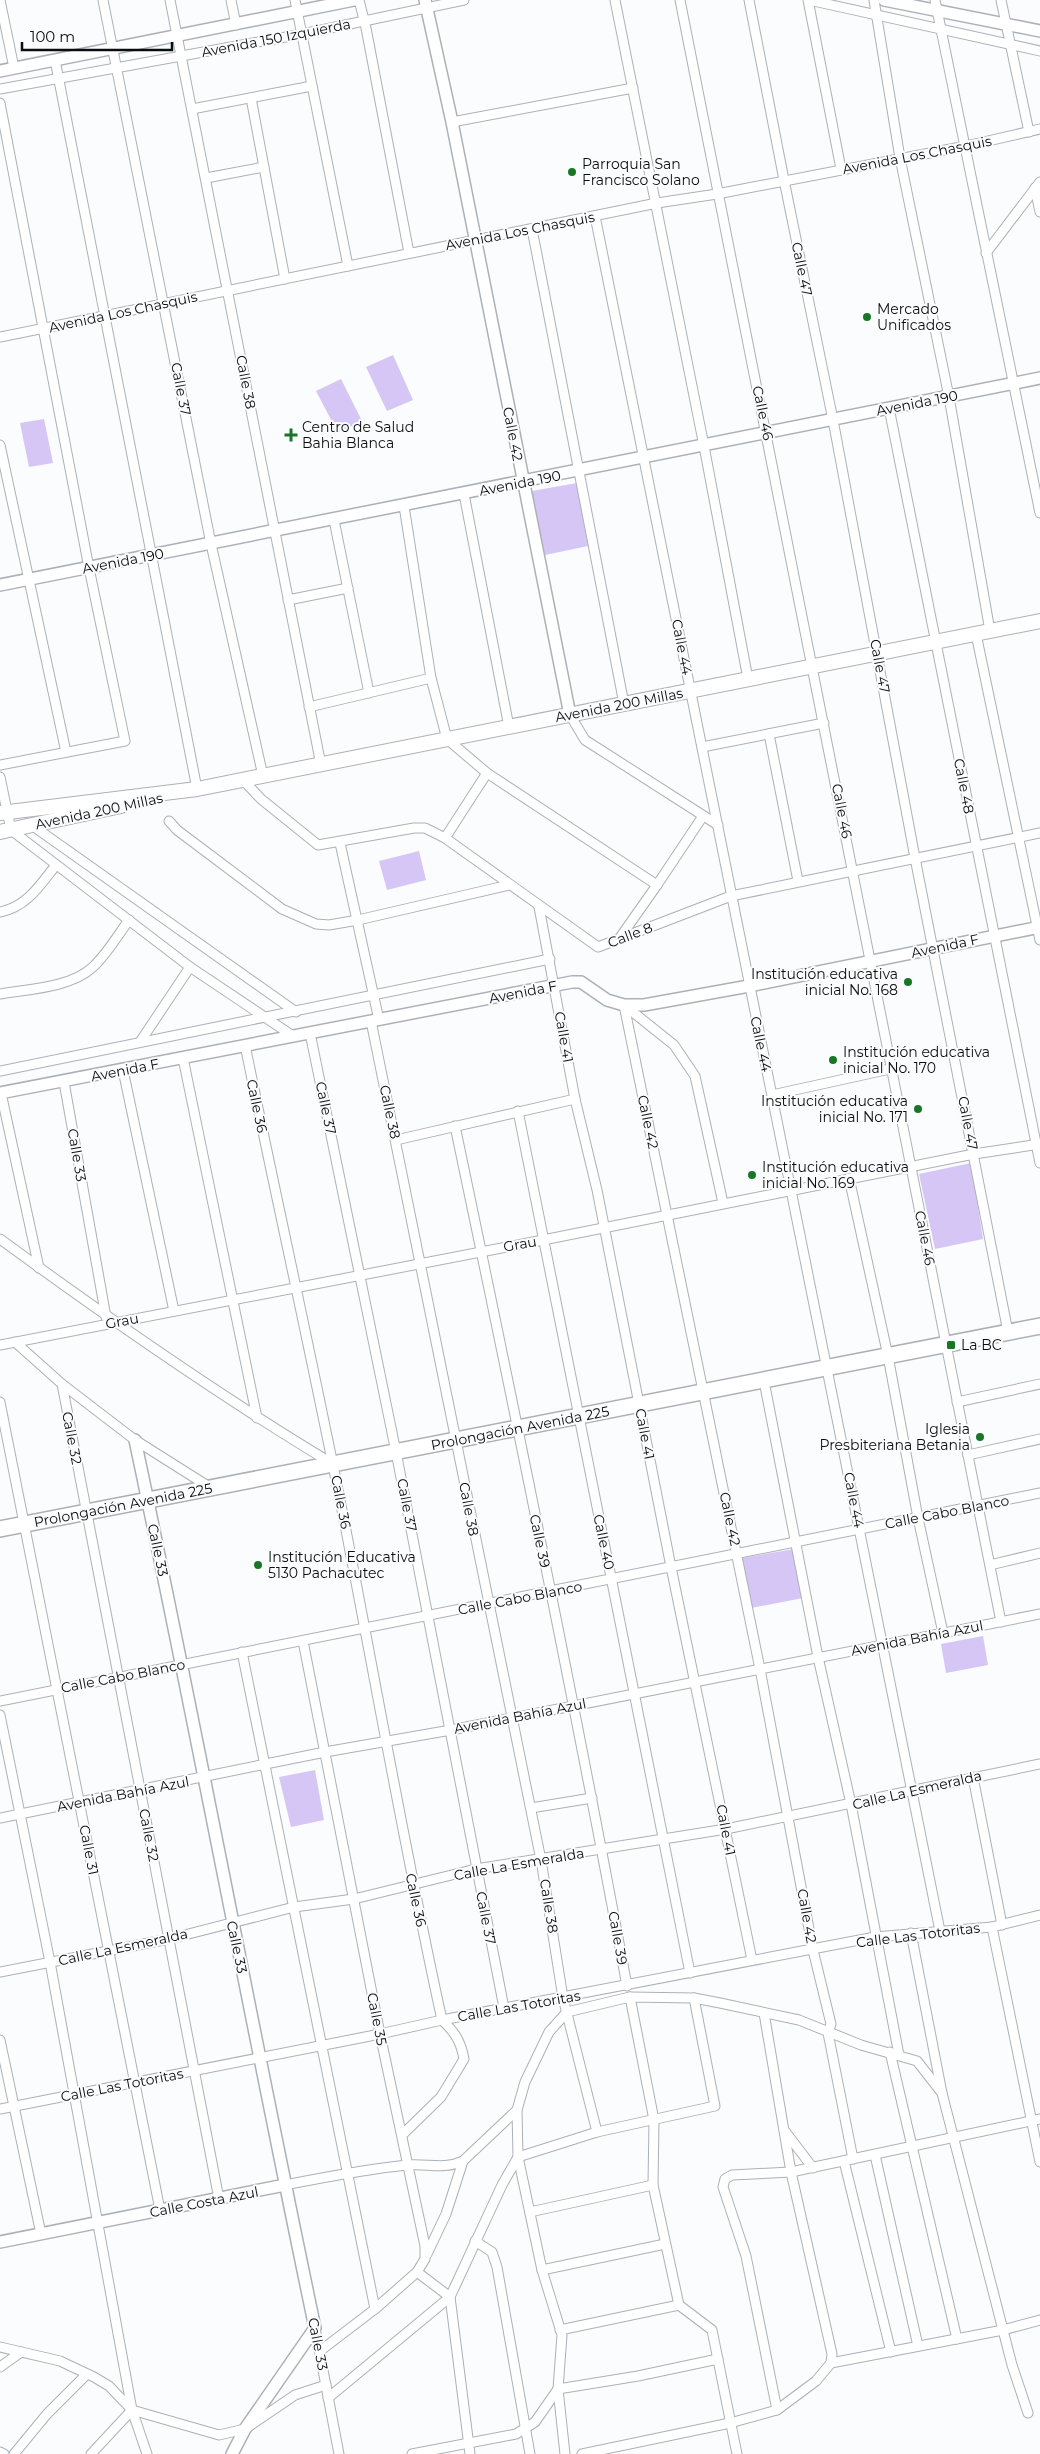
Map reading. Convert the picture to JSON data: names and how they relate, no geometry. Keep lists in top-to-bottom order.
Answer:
{
  "streets": {
    "main road": ["Avenida 200 Millas", "Prolongación Avenida 225"],
    "street": [
      "Avenida 150 Izquierda",
      "Avenida Los Chasquis",
      "Calle 47",
      "Calle 38",
      "Calle 37",
      "Avenida 190",
      "Calle 46",
      "Calle 42",
      "Calle 44",
      "Calle 48",
      "Calle 8",
      "Avenida F",
      "Calle 41",
      "Calle 36",
      "Calle 33",
      "Grau",
      "Calle 32",
      "Calle Cabo Blanco",
      "Calle 39",
      "Calle 40",
      "Avenida Bahía Azul",
      "Calle La Esmeralda",
      "Calle 31",
      "Calle Las Totoritas",
      "Calle 35",
      "Calle Costa Azul"
    ]
  },
  "crossings": [
    ["Avenida 150 Izquierda", "Calle 38"],
    ["Avenida 150 Izquierda", "Calle 37"],
    ["Avenida 150 Izquierda", "Calle 42"],
    ["Avenida Los Chasquis", "Calle 47"],
    ["Avenida Los Chasquis", "Calle 38"],
    ["Avenida Los Chasquis", "Calle 37"],
    ["Avenida Los Chasquis", "Calle 46"],
    ["Avenida Los Chasquis", "Calle 42"],
    ["Avenida Los Chasquis", "Calle 44"],
    ["Calle 47", "Avenida 190"],
    ["Calle 47", "Avenida 200 Millas"],
    ["Calle 47", "Calle 8"],
    ["Calle 47", "Avenida F"],
    ["Calle 47", "Grau"],
    ["Calle 47", "Prolongación Avenida 225"],
    ["Calle 38", "Avenida 190"],
    ["Calle 38", "Avenida 200 Millas"],
    ["Calle 38", "Calle 8"],
    ["Calle 38", "Avenida F"],
    ["Calle 38", "Grau"],
    ["Calle 38", "Prolongación Avenida 225"],
    ["Calle 38", "Calle Cabo Blanco"],
    ["Calle 38", "Avenida Bahía Azul"],
    ["Calle 38", "Calle La Esmeralda"],
    ["Calle 38", "Calle Las Totoritas"],
    ["Calle 37", "Avenida 190"],
    ["Calle 37", "Avenida 200 Millas"],
    ["Calle 37", "Avenida F"],
    ["Calle 37", "Grau"],
    ["Calle 37", "Prolongación Avenida 225"],
    ["Calle 37", "Calle Cabo Blanco"],
    ["Calle 37", "Avenida Bahía Azul"],
    ["Calle 37", "Calle La Esmeralda"],
    ["Calle 37", "Calle Las Totoritas"],
    ["Avenida 190", "Calle 46"],
    ["Avenida 190", "Calle 42"],
    ["Avenida 190", "Calle 44"],
    ["Avenida 190", "Calle 48"],
    ["Calle 46", "Avenida 200 Millas"],
    ["Calle 46", "Calle 8"],
    ["Calle 46", "Avenida F"],
    ["Calle 46", "Grau"],
    ["Calle 46", "Prolongación Avenida 225"],
    ["Calle 46", "Calle Cabo Blanco"],
    ["Calle 46", "Avenida Bahía Azul"],
    ["Calle 42", "Calle 44"],
    ["Calle 42", "Avenida 200 Millas"],
    ["Calle 42", "Avenida F"],
    ["Calle 42", "Grau"],
    ["Calle 42", "Prolongación Avenida 225"],
    ["Calle 42", "Calle Cabo Blanco"],
    ["Calle 42", "Avenida Bahía Azul"],
    ["Calle 42", "Calle La Esmeralda"],
    ["Calle 42", "Calle Las Totoritas"],
    ["Calle 44", "Avenida 200 Millas"],
    ["Calle 44", "Calle 8"],
    ["Calle 44", "Avenida F"],
    ["Calle 44", "Grau"],
    ["Calle 44", "Prolongación Avenida 225"],
    ["Calle 44", "Calle Cabo Blanco"],
    ["Calle 44", "Avenida Bahía Azul"],
    ["Calle 44", "Calle La Esmeralda"],
    ["Calle 44", "Calle Las Totoritas"],
    ["Avenida 200 Millas", "Calle 48"],
    ["Avenida 200 Millas", "Calle 8"],
    ["Calle 48", "Calle 8"],
    ["Calle 48", "Avenida F"],
    ["Calle 48", "Grau"],
    ["Calle 8", "Calle 41"],
    ["Avenida F", "Calle 41"],
    ["Avenida F", "Calle 36"],
    ["Avenida F", "Calle 33"],
    ["Calle 41", "Grau"],
    ["Calle 41", "Prolongación Avenida 225"],
    ["Calle 41", "Calle Cabo Blanco"],
    ["Calle 41", "Avenida Bahía Azul"],
    ["Calle 41", "Calle La Esmeralda"],
    ["Calle 41", "Calle Las Totoritas"],
    ["Calle 36", "Grau"],
    ["Calle 36", "Prolongación Avenida 225"],
    ["Calle 36", "Calle Cabo Blanco"],
    ["Calle 36", "Avenida Bahía Azul"],
    ["Calle 36", "Calle La Esmeralda"],
    ["Calle 36", "Calle Las Totoritas"],
    ["Calle 33", "Prolongación Avenida 225"],
    ["Calle 33", "Calle Cabo Blanco"],
    ["Calle 33", "Avenida Bahía Azul"],
    ["Calle 33", "Calle La Esmeralda"],
    ["Calle 33", "Calle Las Totoritas"],
    ["Calle 33", "Calle Costa Azul"],
    ["Grau", "Calle 39"],
    ["Grau", "Calle 40"],
    ["Prolongación Avenida 225", "Calle 32"],
    ["Prolongación Avenida 225", "Calle 39"],
    ["Prolongación Avenida 225", "Calle 40"],
    ["Prolongación Avenida 225", "Calle 31"],
    ["Calle 32", "Calle Cabo Blanco"],
    ["Calle 32", "Avenida Bahía Azul"],
    ["Calle 32", "Calle La Esmeralda"],
    ["Calle 32", "Calle Las Totoritas"],
    ["Calle 32", "Calle Costa Azul"],
    ["Calle Cabo Blanco", "Calle 39"],
    ["Calle Cabo Blanco", "Calle 40"],
    ["Calle Cabo Blanco", "Calle 31"],
    ["Calle Cabo Blanco", "Calle 35"],
    ["Calle 39", "Avenida Bahía Azul"],
    ["Calle 39", "Calle La Esmeralda"],
    ["Calle 39", "Calle Las Totoritas"],
    ["Calle 40", "Avenida Bahía Azul"],
    ["Calle 40", "Calle La Esmeralda"],
    ["Calle 40", "Calle Las Totoritas"],
    ["Avenida Bahía Azul", "Calle 31"],
    ["Avenida Bahía Azul", "Calle 35"],
    ["Calle La Esmeralda", "Calle 31"],
    ["Calle La Esmeralda", "Calle 35"],
    ["Calle 31", "Calle Las Totoritas"],
    ["Calle 31", "Calle Costa Azul"],
    ["Calle Las Totoritas", "Calle 35"],
    ["Calle 35", "Calle Costa Azul"]
  ],
  "places": {
    "other": [
      "Parroquia San Francisco Solano",
      "Mercado Unificados",
      "Institución educativa inicial No. 168",
      "Institución educativa inicial No. 170",
      "Institución educativa inicial No. 171",
      "Institución educativa inicial No. 169",
      "Iglesia Presbiteriana Betania",
      "Institución Educativa 5130 Pachacutec"
    ],
    "health": ["Centro de Salud Bahia Blanca"],
    "transit": ["La BC"]
  },
  "scale_bar": "100 m"
}
